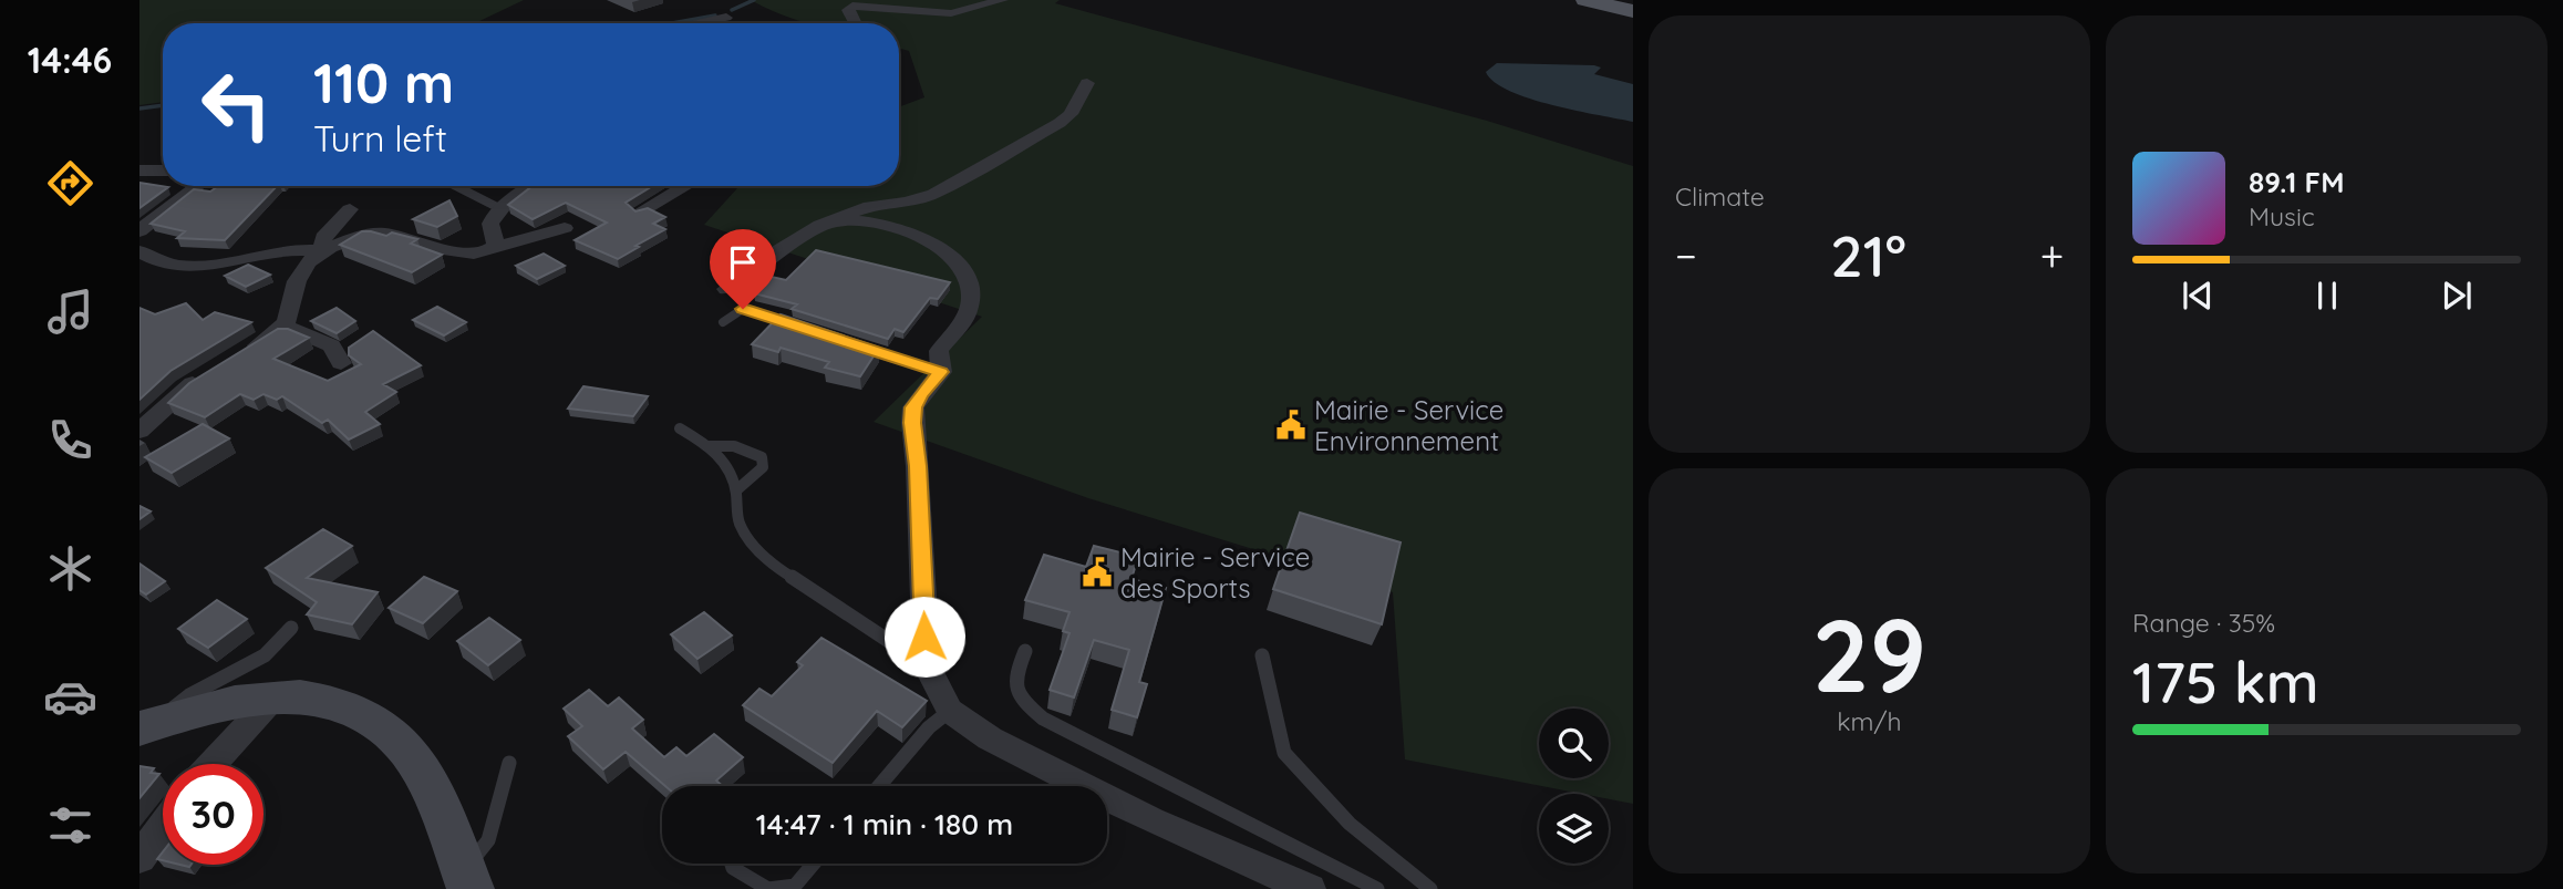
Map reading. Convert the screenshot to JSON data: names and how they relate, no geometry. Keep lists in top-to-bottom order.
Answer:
{
  "places": {
    "public building": ["Mairie - Service Environnement", "Mairie - Service des Sports"]
  },
  "page": {
    "tabs": "14:46",
    "tile": [
      "Climate",
      ["29", "km/h"],
      ["Range · 35%", "175 km"]
    ],
    "turn": ["110 m", "Turn left"],
    "song": ["89.1 FM", "Music"],
    "heat": ["−", "21°", "+"],
    "limit": "30",
    "trip": "14:47 · 1 min · 180 m"
  }
}
